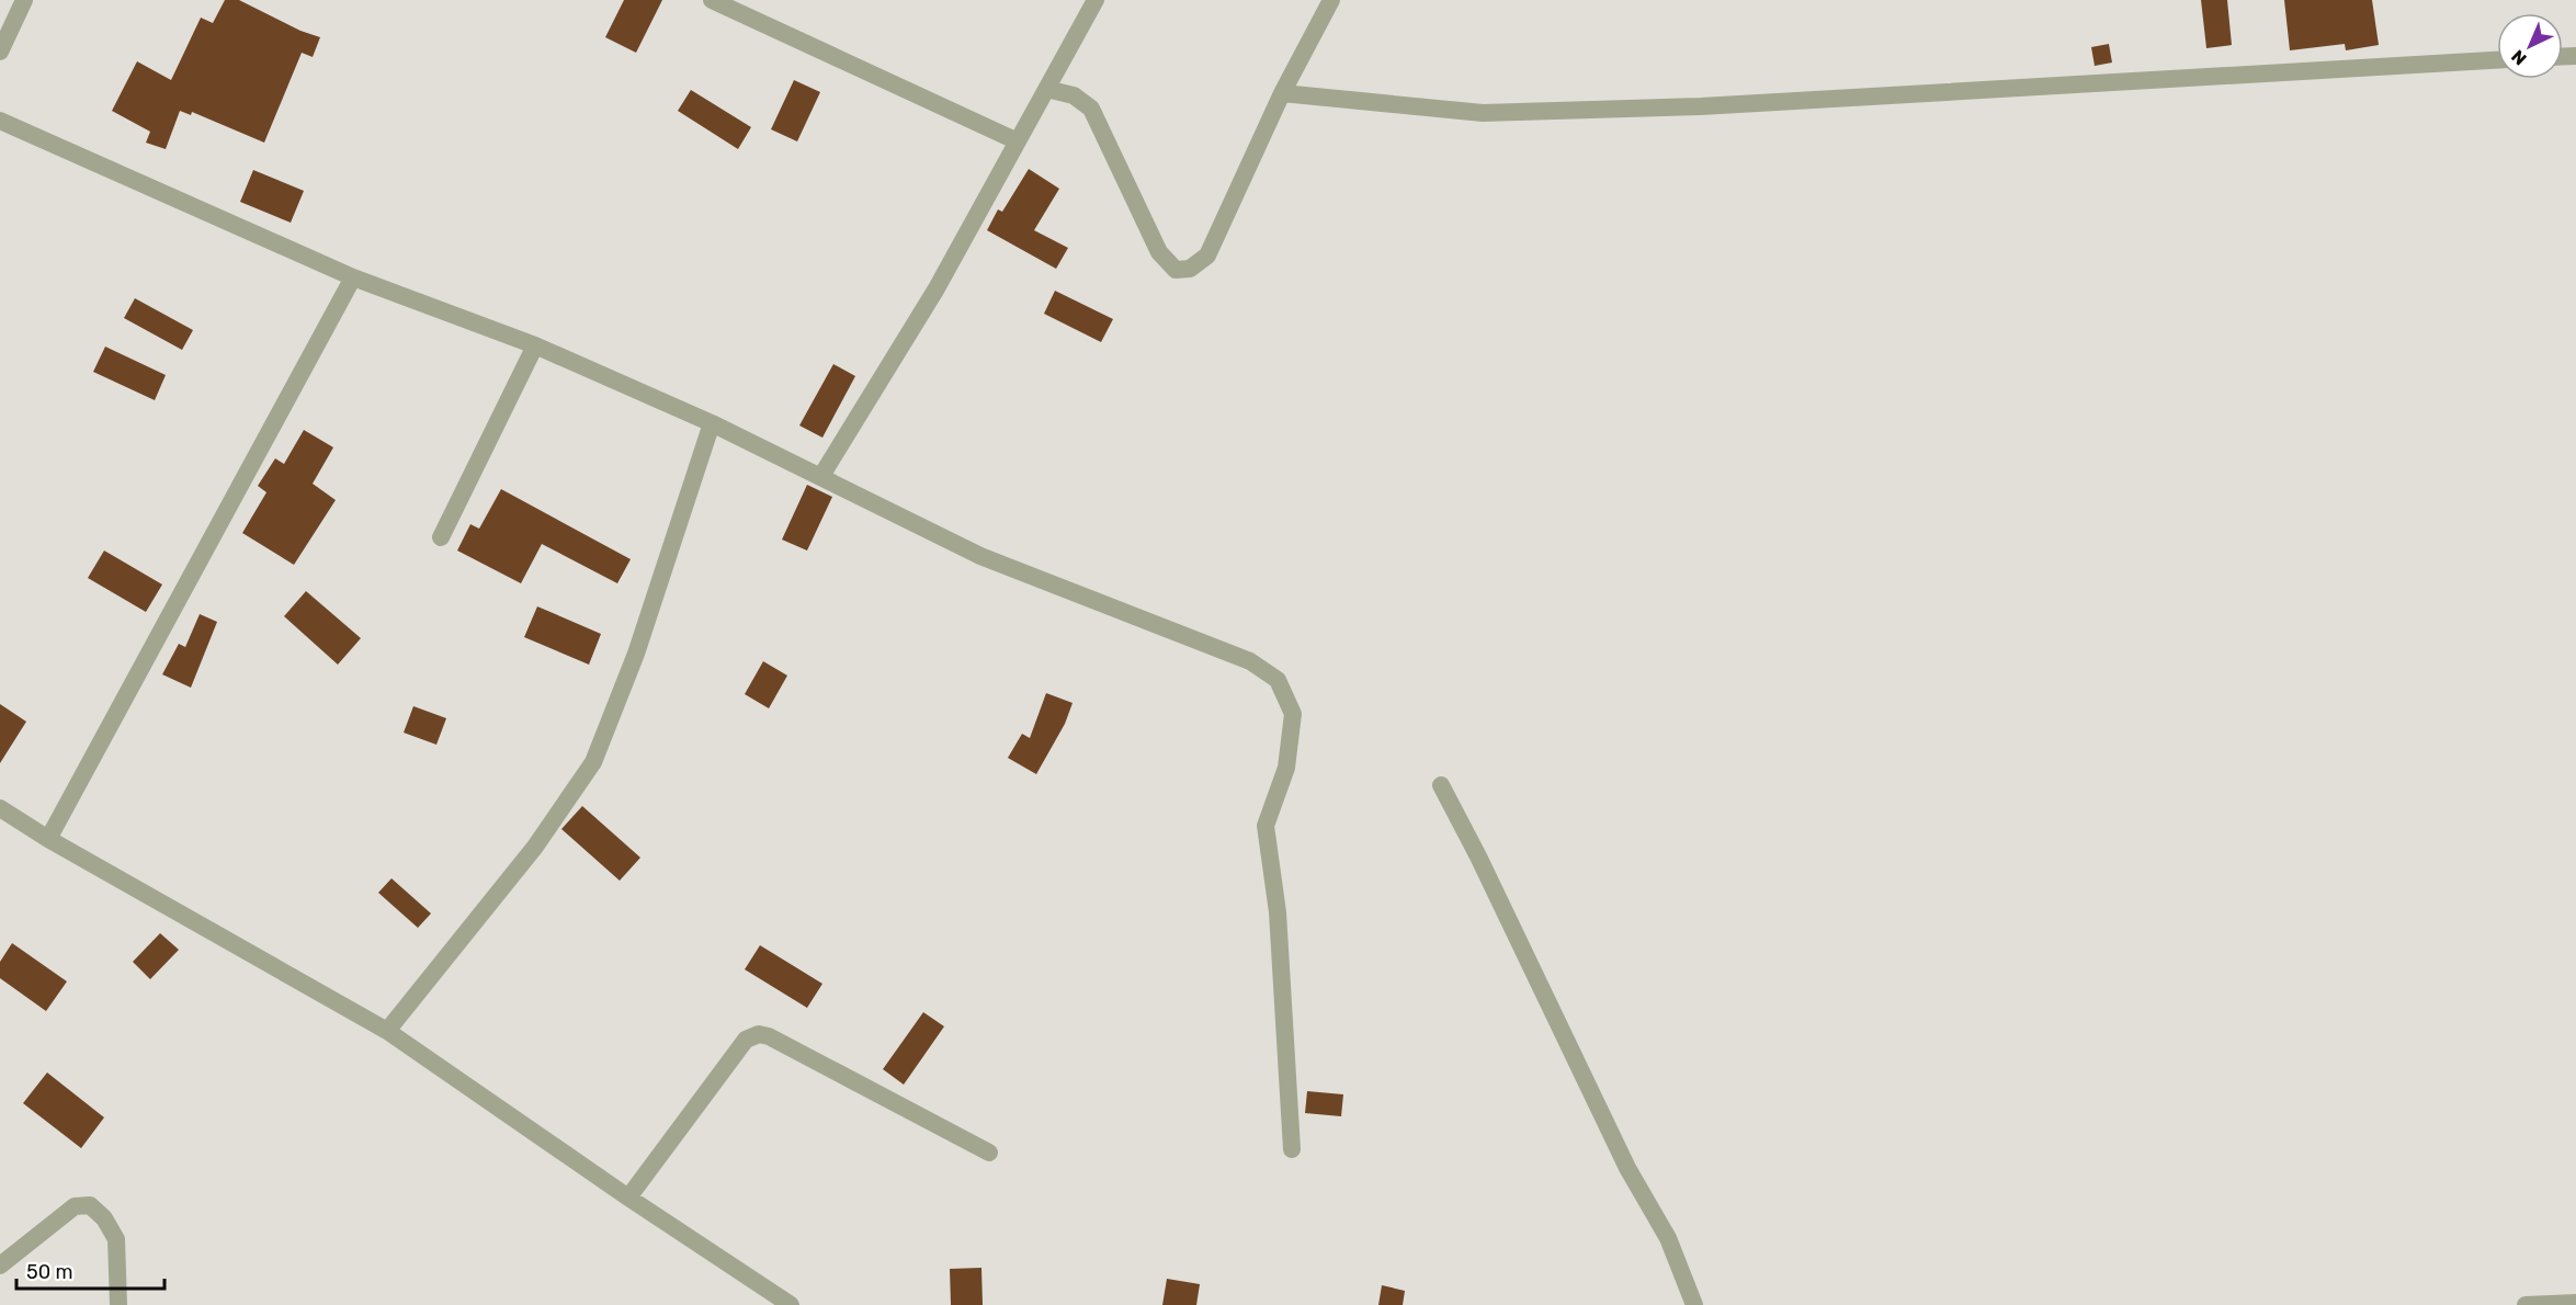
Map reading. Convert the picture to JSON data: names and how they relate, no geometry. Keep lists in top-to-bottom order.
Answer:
{
  "scale_bar": "50 m",
  "north": "bottom left"
}
